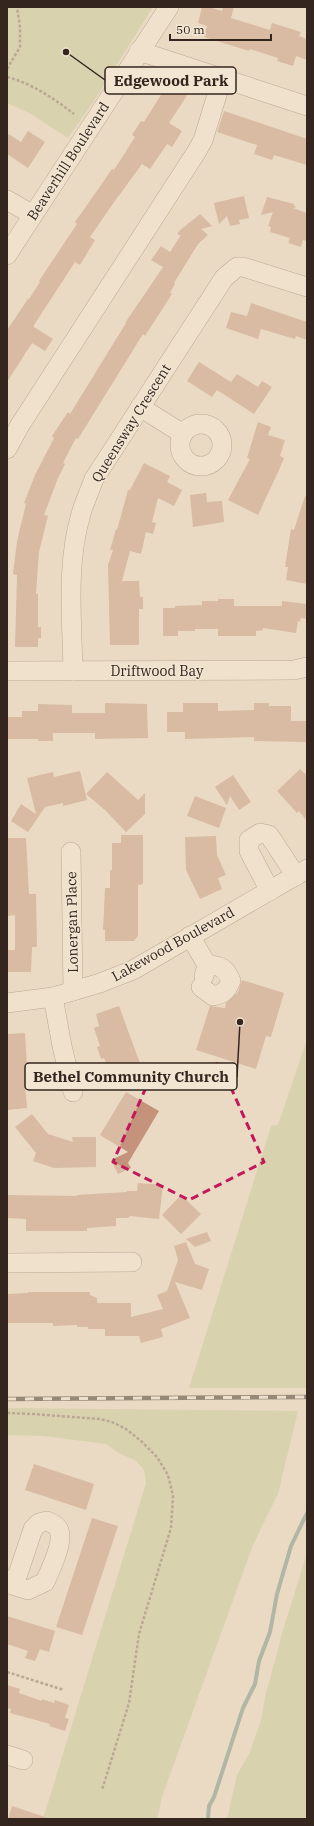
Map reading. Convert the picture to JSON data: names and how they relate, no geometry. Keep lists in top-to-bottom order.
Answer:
{
  "streets": {
    "street": [
      "Beaverhill Boulevard",
      "Queensway Crescent",
      "Driftwood Bay",
      "Lonergan Place",
      "Lakewood Boulevard"
    ]
  },
  "crossings": [
    ["Queensway Crescent", "Driftwood Bay"],
    ["Lonergan Place", "Lakewood Boulevard"]
  ],
  "places": ["Edgewood Park", "Bethel Community Church"],
  "scale_bar": "50 m"
}
